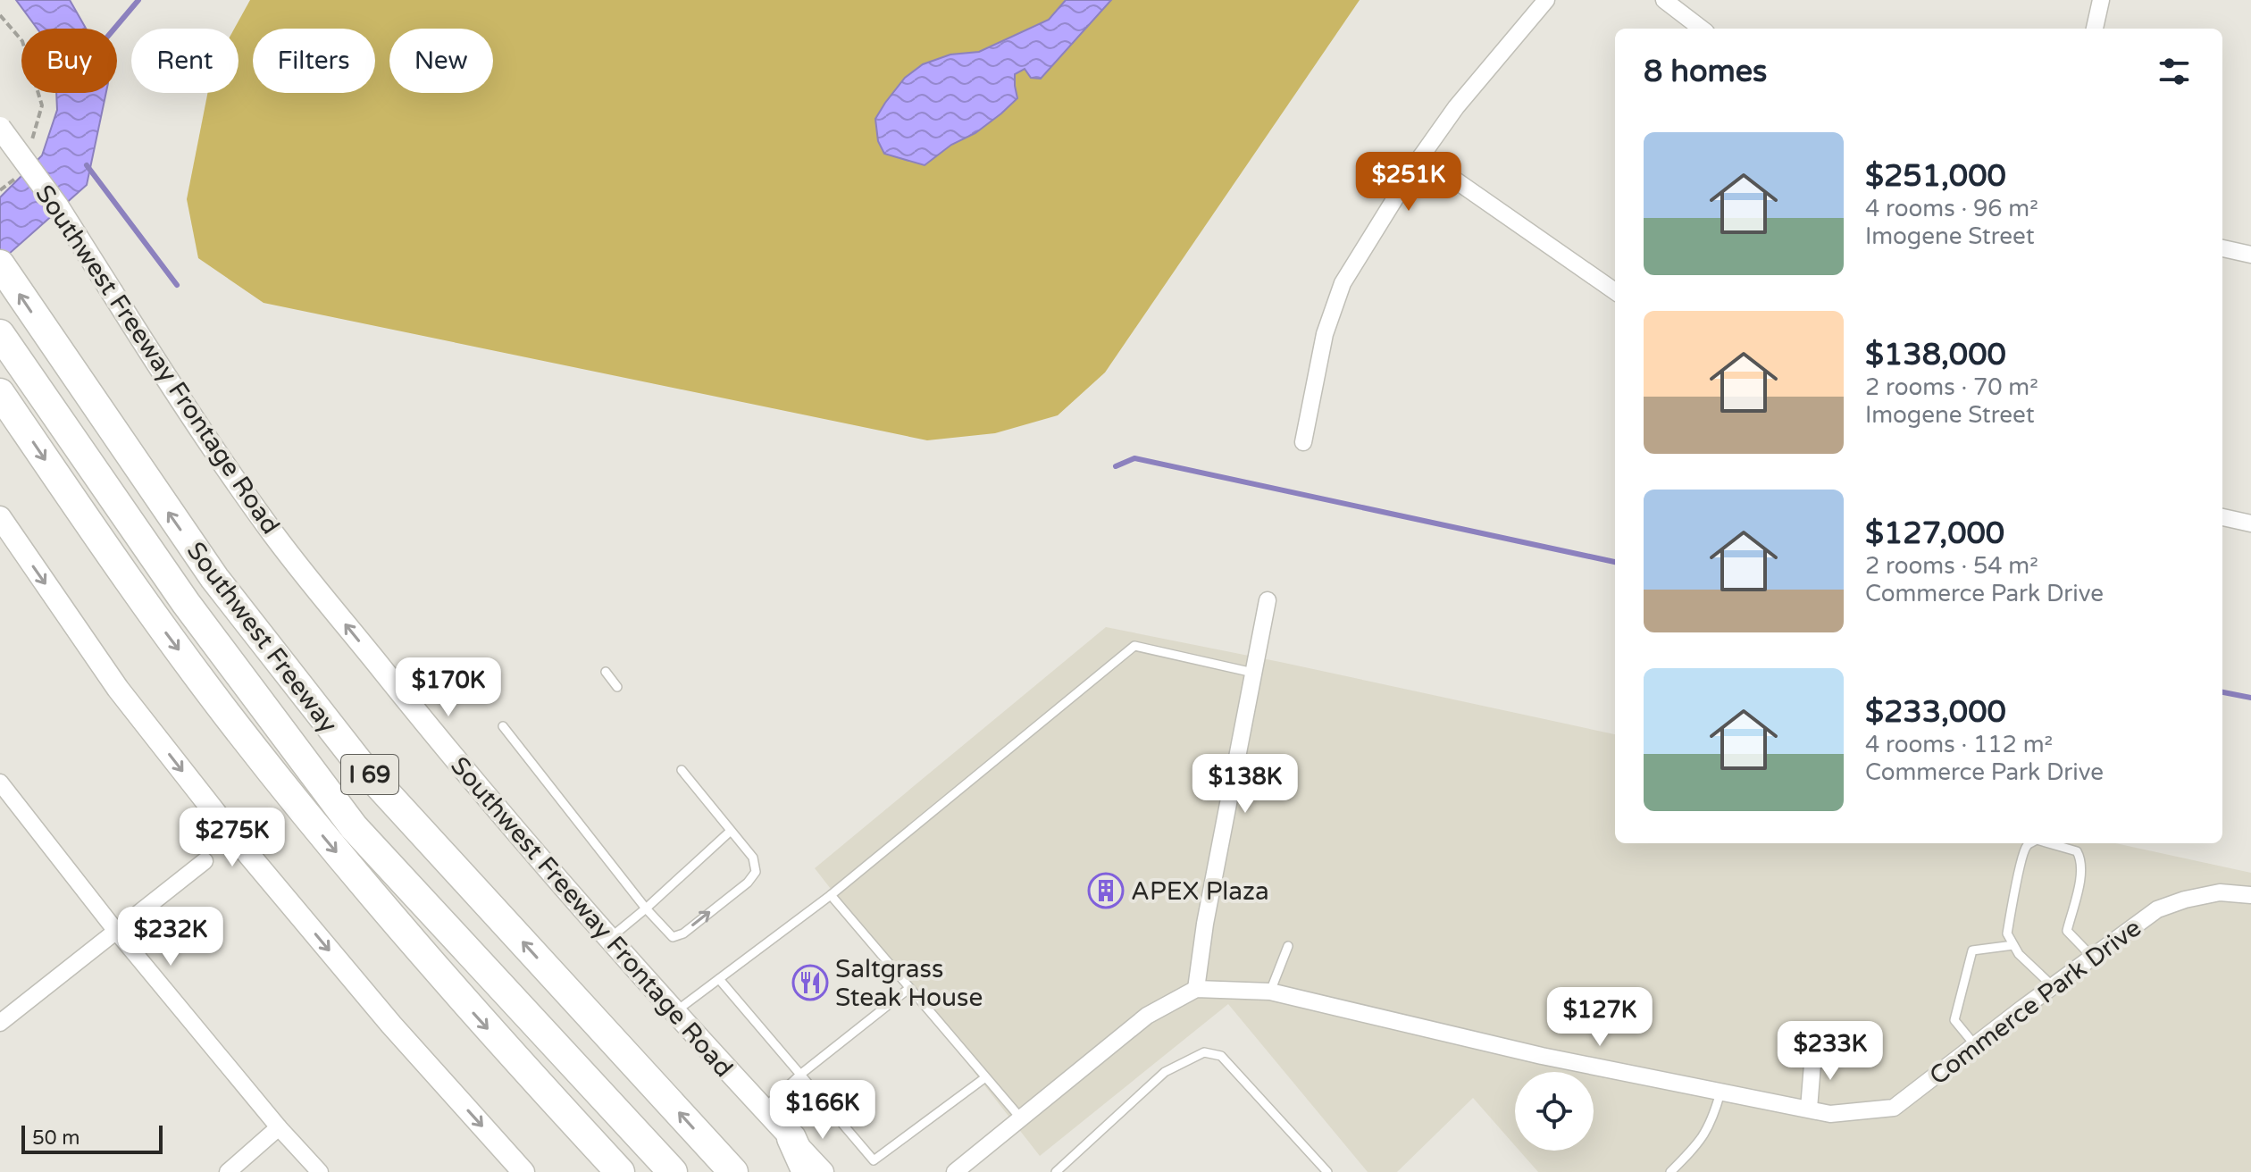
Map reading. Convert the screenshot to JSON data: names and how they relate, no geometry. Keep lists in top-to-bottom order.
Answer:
{
  "streets": {
    "highway": ["Southwest Freeway", "I 69"],
    "main road": ["Southwest Freeway Frontage Road"],
    "street": ["Commerce Park Drive"]
  },
  "one_way": ["Southwest Freeway Frontage Road"],
  "places": {
    "building": ["APEX Plaza"],
    "restaurant": ["Saltgrass Steak House"]
  },
  "scale_bar": "50 m",
  "page": {
    "chip": [
      "Buy",
      "Rent",
      "Filters",
      "New"
    ],
    "heading": "8 homes",
    "list": [
      {
        "name": "$251,000",
        "note": "4 rooms · 96 m² · Imogene Street"
      },
      {
        "name": "$138,000",
        "note": "2 rooms · 70 m² · Imogene Street"
      },
      {
        "name": "$127,000",
        "note": "2 rooms · 54 m² · Commerce Park Drive"
      },
      {
        "name": "$233,000",
        "note": "4 rooms · 112 m² · Commerce Park Drive"
      }
    ],
    "price": [
      "$251K",
      "$170K",
      "$138K",
      "$275K",
      "$232K",
      "$127K",
      "$233K",
      "$166K"
    ],
    "scale": "50 m"
  }
}
